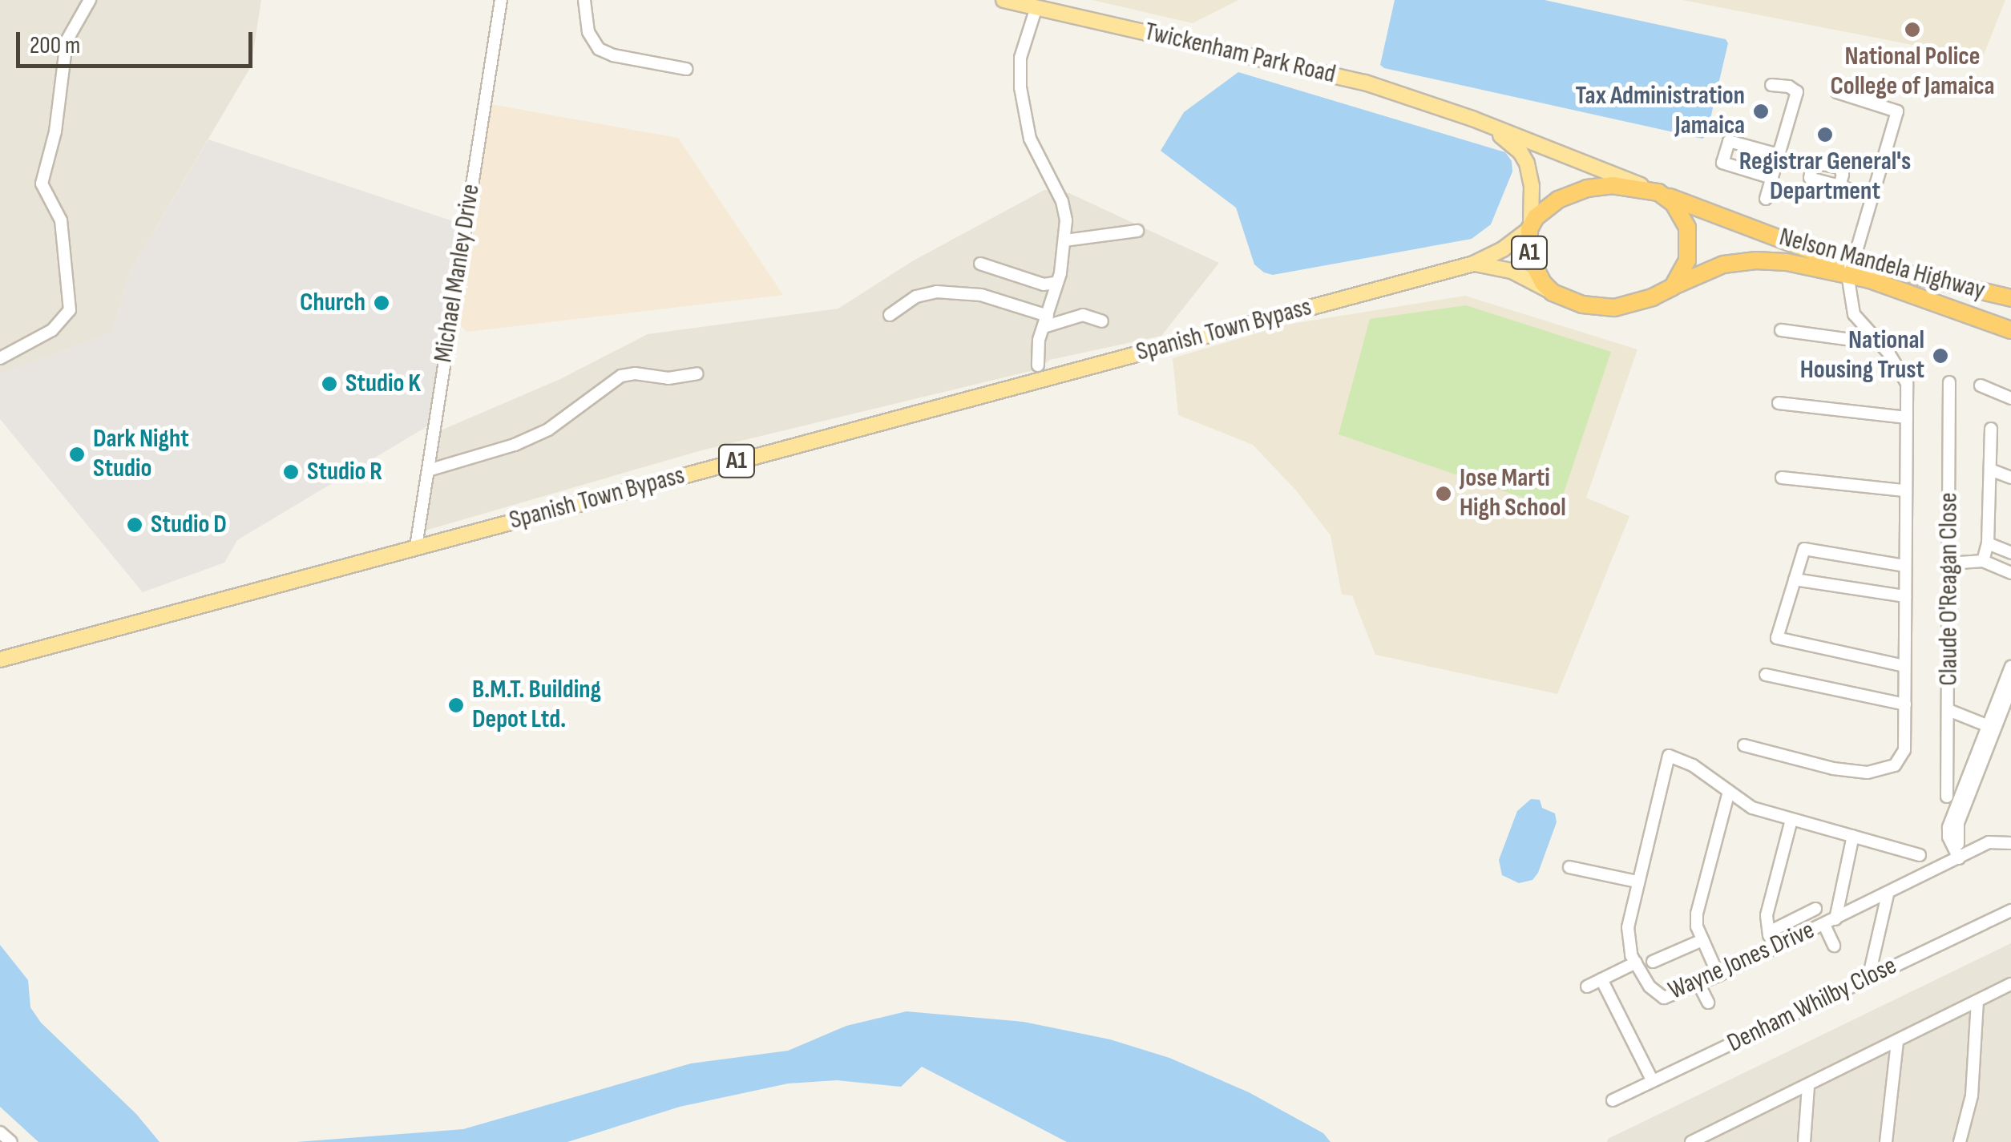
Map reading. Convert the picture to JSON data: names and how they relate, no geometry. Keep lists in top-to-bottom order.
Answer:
{
  "streets": {
    "highway": ["A1", "Nelson Mandela Highway"],
    "main road": ["Twickenham Park Road", "Spanish Town Bypass"],
    "street": [
      "Michael Manley Drive",
      "Claude O'Reagan Close",
      "Wayne Jones Drive",
      "Denham Whilby Close"
    ]
  },
  "crossings": [
    ["A1", "Nelson Mandela Highway"],
    ["A1", "Spanish Town Bypass"],
    ["Nelson Mandela Highway", "Spanish Town Bypass"],
    ["Michael Manley Drive", "Spanish Town Bypass"]
  ],
  "places": [
    "National Police College of Jamaica",
    "Tax Administration Jamaica",
    "Registrar General's Department",
    "Church",
    "National Housing Trust",
    "Studio K",
    "Dark Night Studio",
    "Studio R",
    "Jose Marti High School",
    "Studio D",
    "B.M.T. Building Depot Ltd."
  ],
  "scale_bar": "200 m"
}
